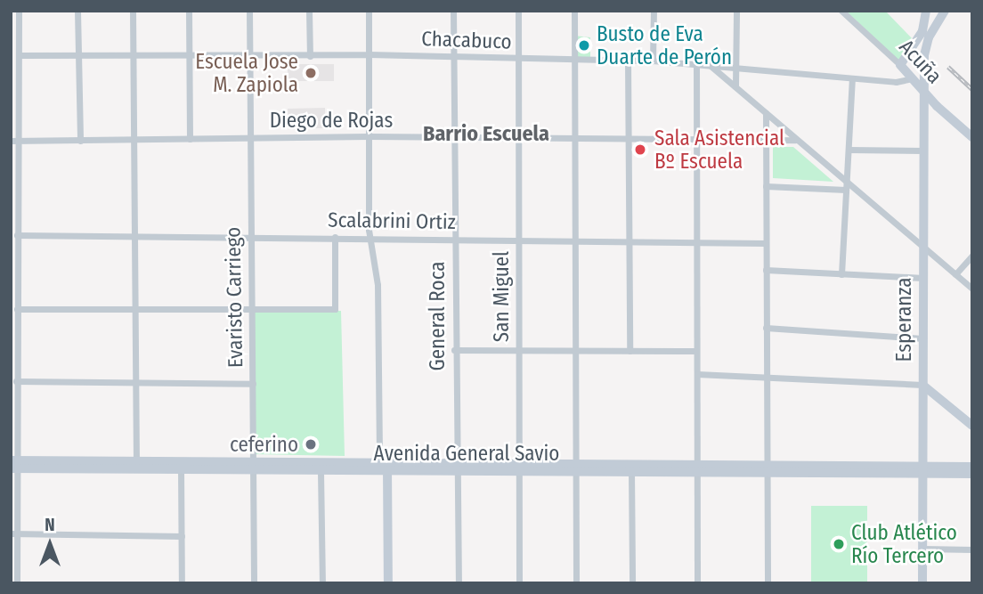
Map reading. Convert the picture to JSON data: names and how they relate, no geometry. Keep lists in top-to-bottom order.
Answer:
{
  "streets": {
    "main road": ["Acuña", "Esperanza", "Avenida General Savio"],
    "street": [
      "Chacabuco",
      "Diego de Rojas",
      "Scalabrini Ortiz",
      "San Miguel",
      "Evaristo Carriego",
      "General Roca"
    ]
  },
  "crossings": [
    ["Chacabuco", "Acuña"],
    ["Chacabuco", "San Miguel"],
    ["Chacabuco", "Evaristo Carriego"],
    ["Chacabuco", "General Roca"],
    ["Acuña", "Esperanza"],
    ["Diego de Rojas", "San Miguel"],
    ["Diego de Rojas", "Evaristo Carriego"],
    ["Diego de Rojas", "General Roca"],
    ["Scalabrini Ortiz", "San Miguel"],
    ["Scalabrini Ortiz", "Evaristo Carriego"],
    ["Scalabrini Ortiz", "General Roca"],
    ["San Miguel", "Avenida General Savio"],
    ["Evaristo Carriego", "Avenida General Savio"],
    ["General Roca", "Avenida General Savio"],
    ["Esperanza", "Avenida General Savio"]
  ],
  "districts": ["Barrio Escuela"],
  "places": [
    "Busto de Eva Duarte de Perón",
    "Escuela Jose M. Zapiola",
    "Sala Asistencial Bº Escuela",
    "ceferino",
    "Club Atlético Río Tercero"
  ],
  "north": "top"
}
